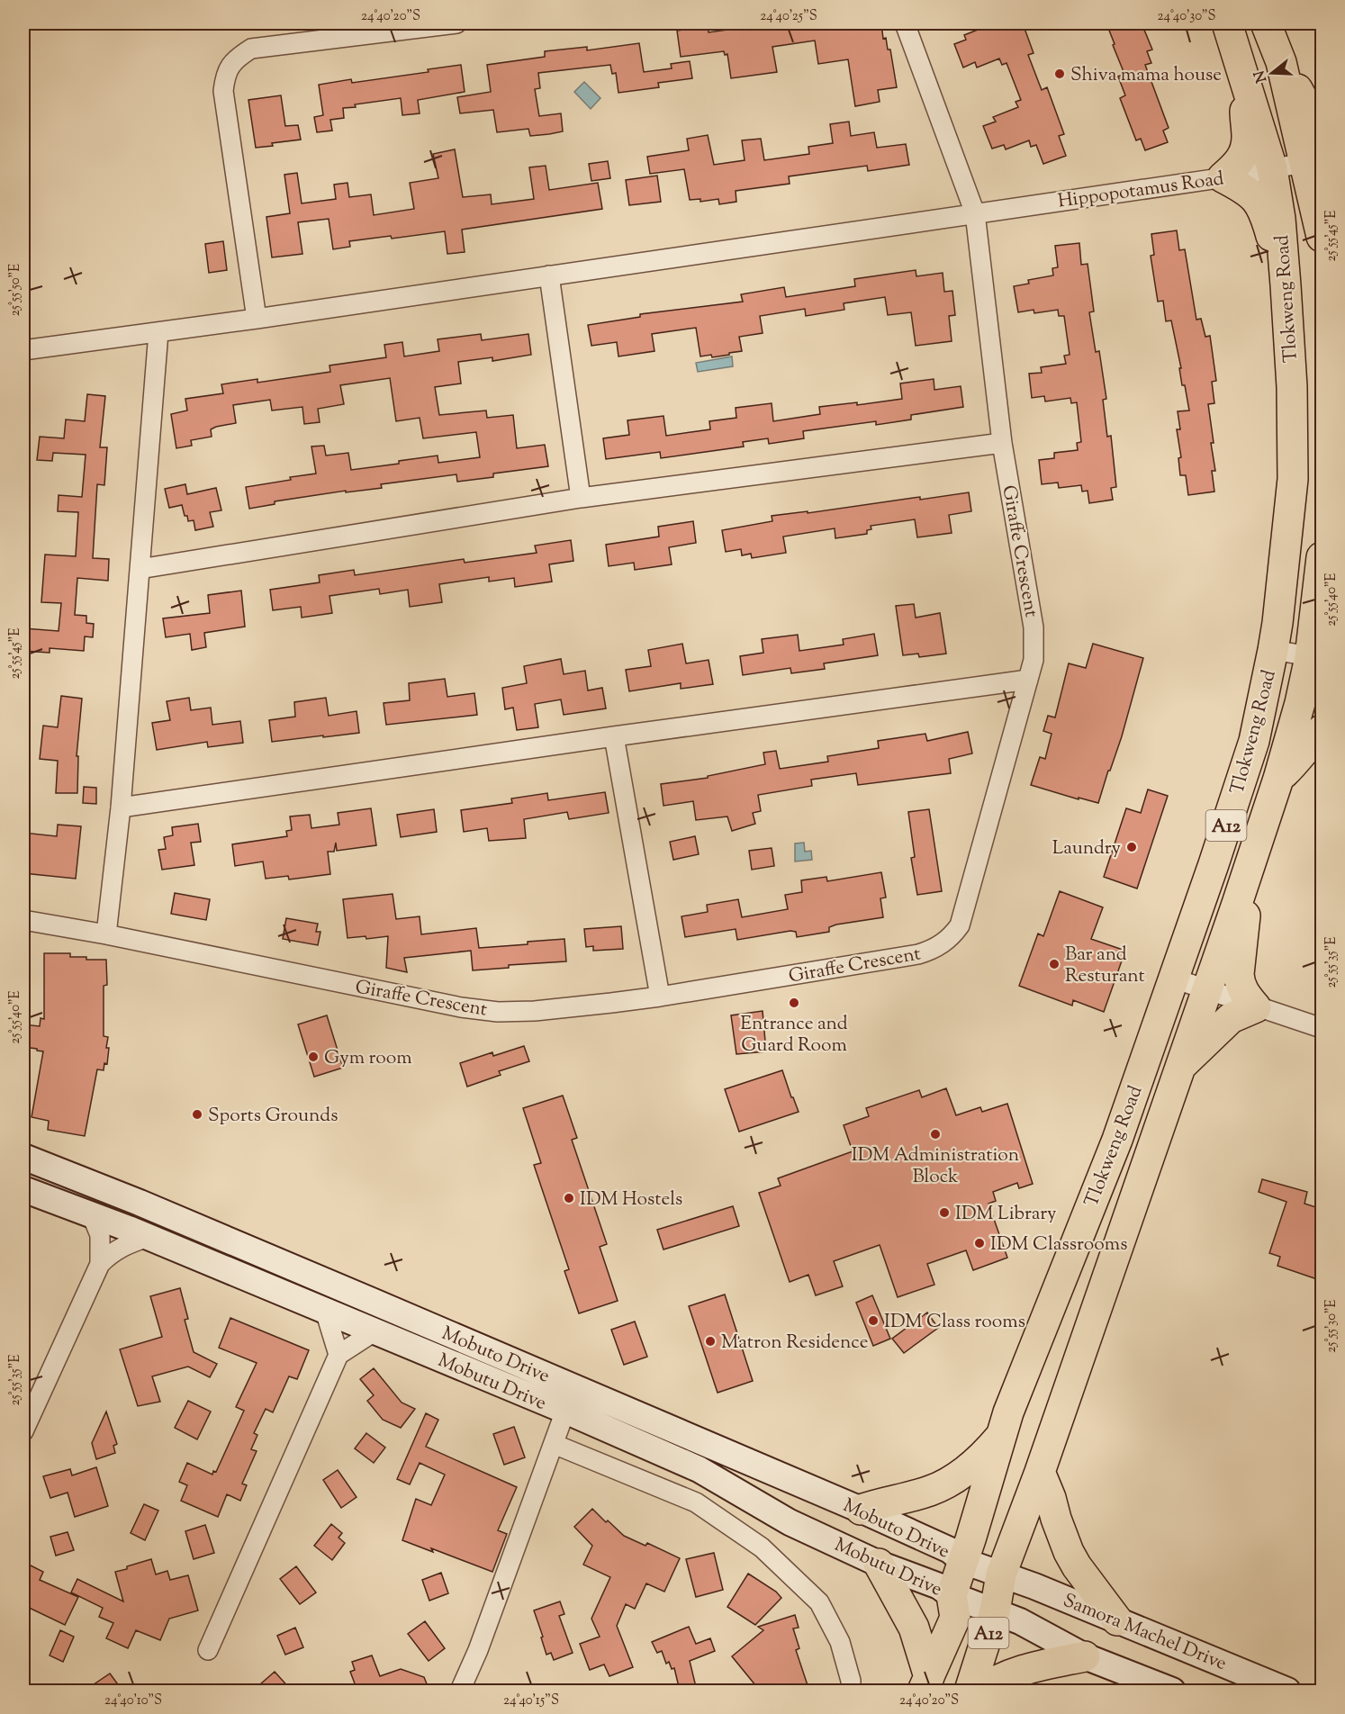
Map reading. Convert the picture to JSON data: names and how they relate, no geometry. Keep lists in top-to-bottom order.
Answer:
{
  "streets": {
    "main road": [
      "Tlokweng Road",
      "A12",
      "Mobuto Drive",
      "Mobutu Drive",
      "Samora Machel Drive"
    ],
    "street": ["Hippopotamus Road", "Giraffe Crescent"]
  },
  "crossings": [
    ["Hippopotamus Road", "Tlokweng Road"],
    ["Hippopotamus Road", "Giraffe Crescent"],
    ["Tlokweng Road", "A12"],
    ["Tlokweng Road", "Mobuto Drive"],
    ["Tlokweng Road", "Mobutu Drive"],
    ["Tlokweng Road", "Samora Machel Drive"],
    ["A12", "Mobutu Drive"],
    ["A12", "Samora Machel Drive"],
    ["Mobuto Drive", "Mobutu Drive"],
    ["Mobutu Drive", "Samora Machel Drive"]
  ],
  "places": [
    "Shiva mama house",
    "Laundry",
    "Bar and Resturant",
    "Entrance and Guard Room",
    "Gym room",
    "Sports Grounds",
    "IDM Administration Block",
    "IDM Hostels",
    "IDM Library",
    "IDM Classrooms",
    "IDM Class rooms",
    "Matron Residence"
  ],
  "north": "left",
  "coordinates": [
    "24°40'20\"S",
    "24°40'25\"S",
    "24°40'30\"S",
    "25°55'45\"E",
    "25°55'50\"E",
    "25°55'40\"E",
    "25°55'35\"E",
    "25°55'30\"E",
    "24°40'10\"S",
    "24°40'15\"S"
  ]
}
